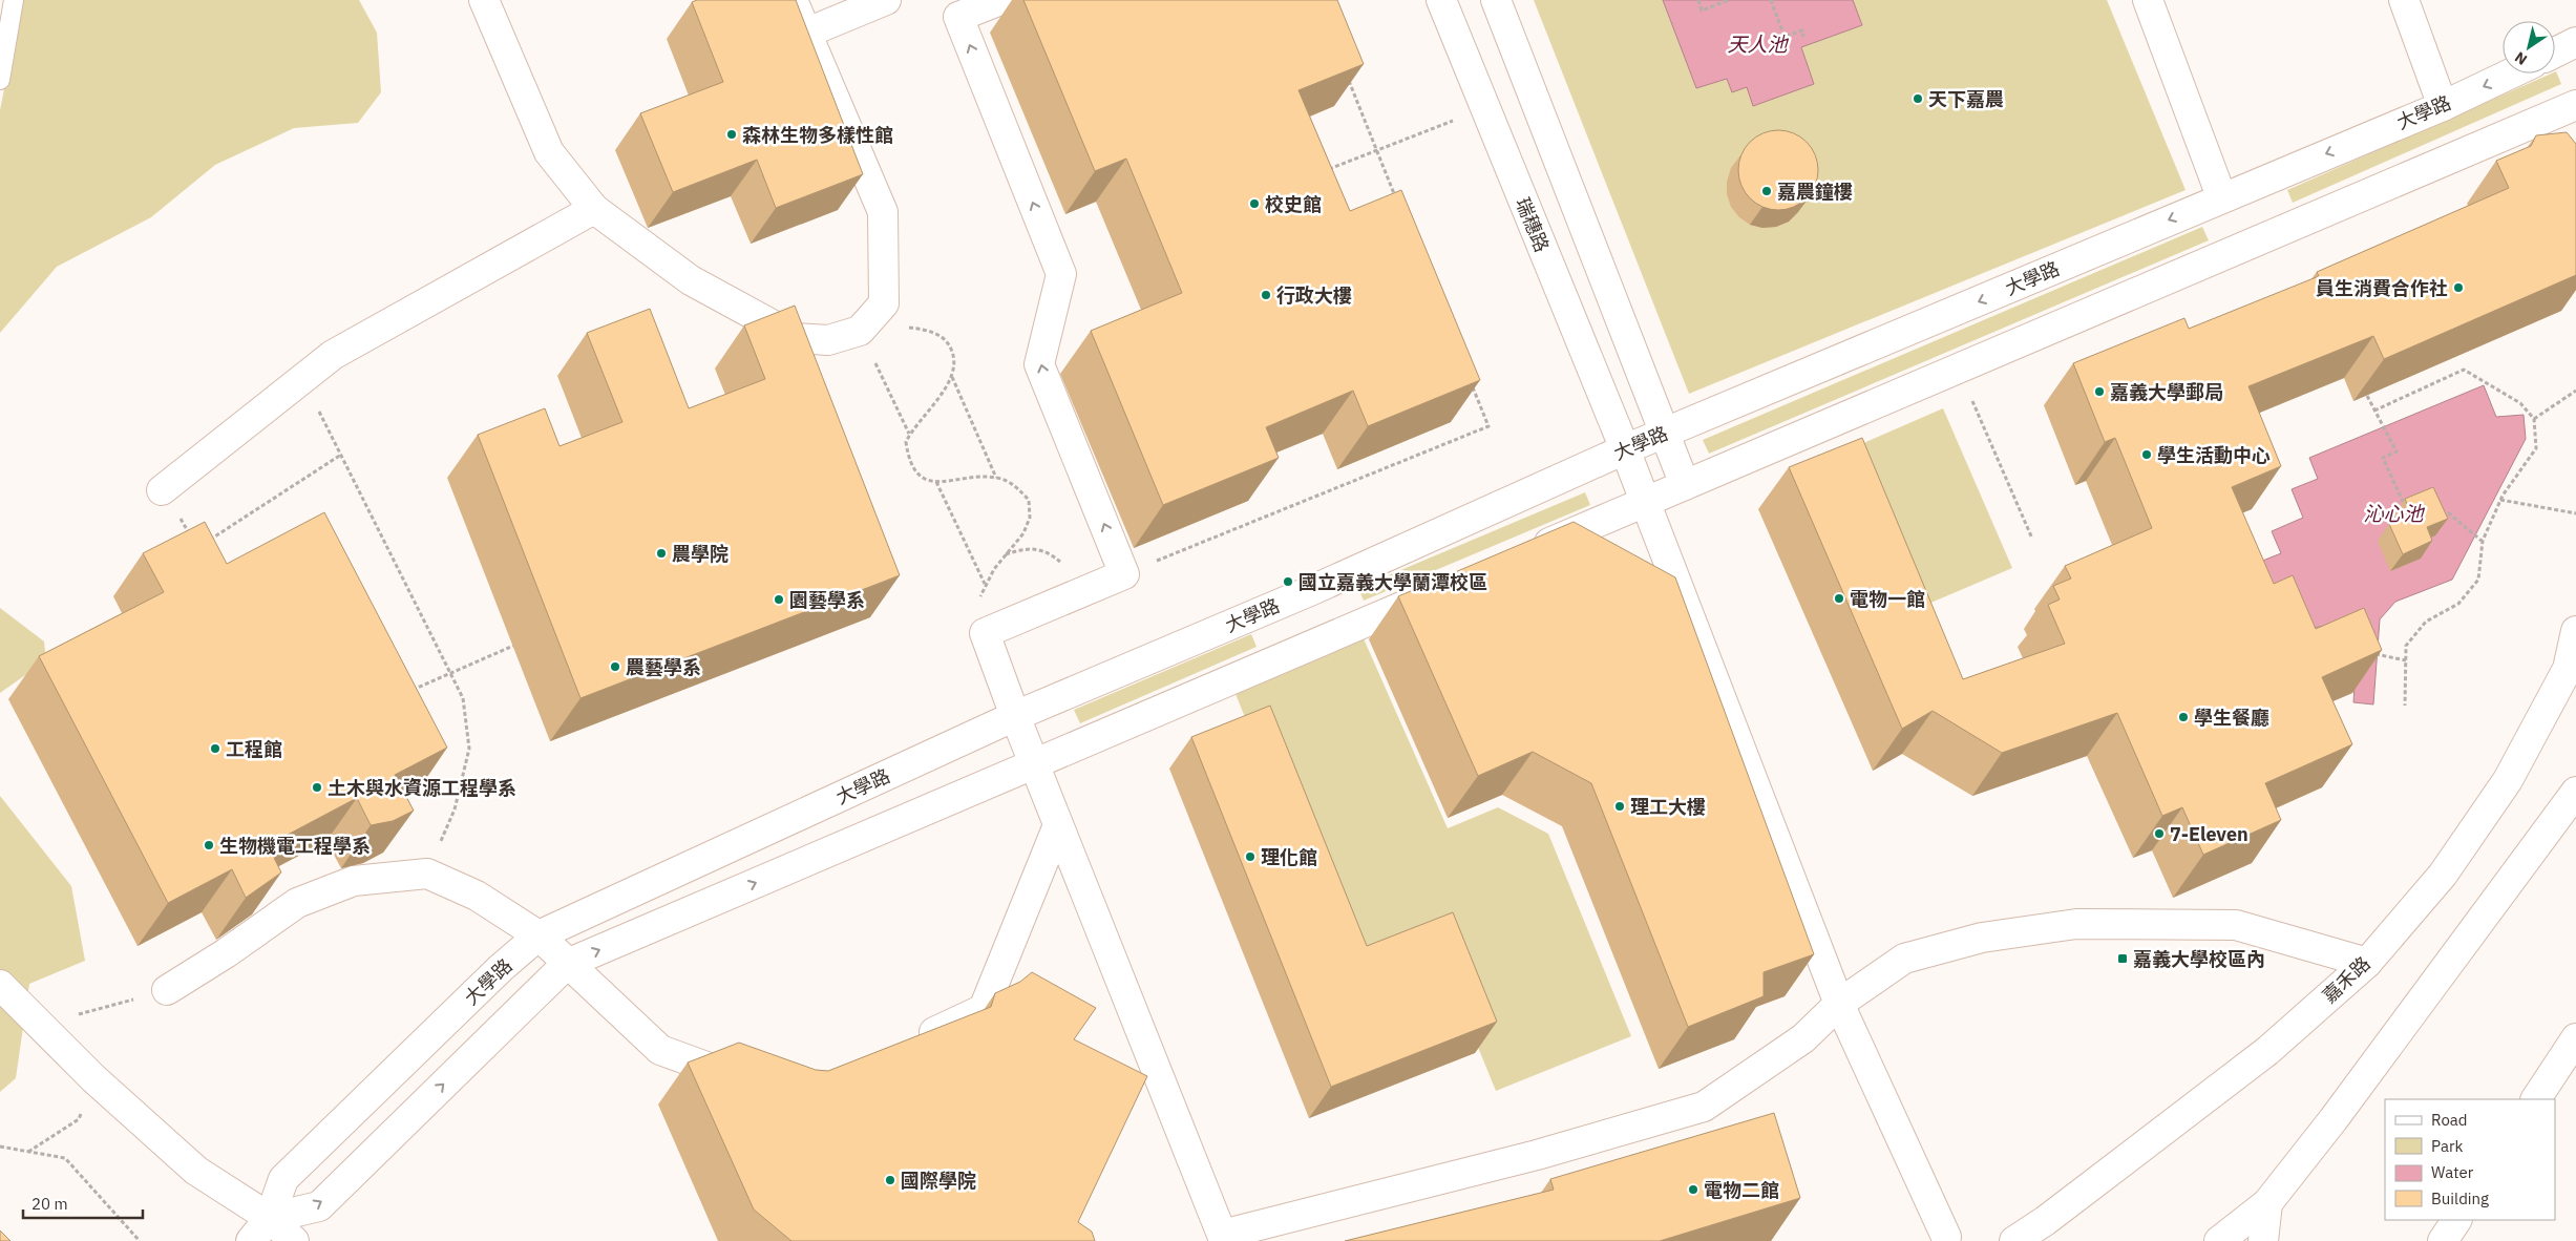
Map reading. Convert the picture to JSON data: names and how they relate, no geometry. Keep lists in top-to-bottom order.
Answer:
{
  "streets": {
    "street": ["大學路", "瑞穗路", "嘉禾路"]
  },
  "crossings": [
    ["大學路", "瑞穗路"]
  ],
  "water": ["天人池", "沁心池"],
  "places": {
    "other": [
      "天下嘉農",
      "森林生物多樣性館",
      "嘉農鐘樓",
      "校史館",
      "員生消費合作社",
      "行政大樓",
      "嘉義大學郵局",
      "學生活動中心",
      "農學院",
      "國立嘉義大學蘭潭校區",
      "電物一館",
      "園藝學系",
      "農藝學系",
      "學生餐廳",
      "工程館",
      "土木與水資源工程學系",
      "理工大樓",
      "7-Eleven",
      "生物機電工程學系",
      "理化館",
      "國際學院",
      "電物二館"
    ],
    "transit": ["嘉義大學校區內"]
  },
  "legend": [
    "Road",
    "Park",
    "Water",
    "Building"
  ],
  "scale_bar": "20 m",
  "north": "bottom left"
}
